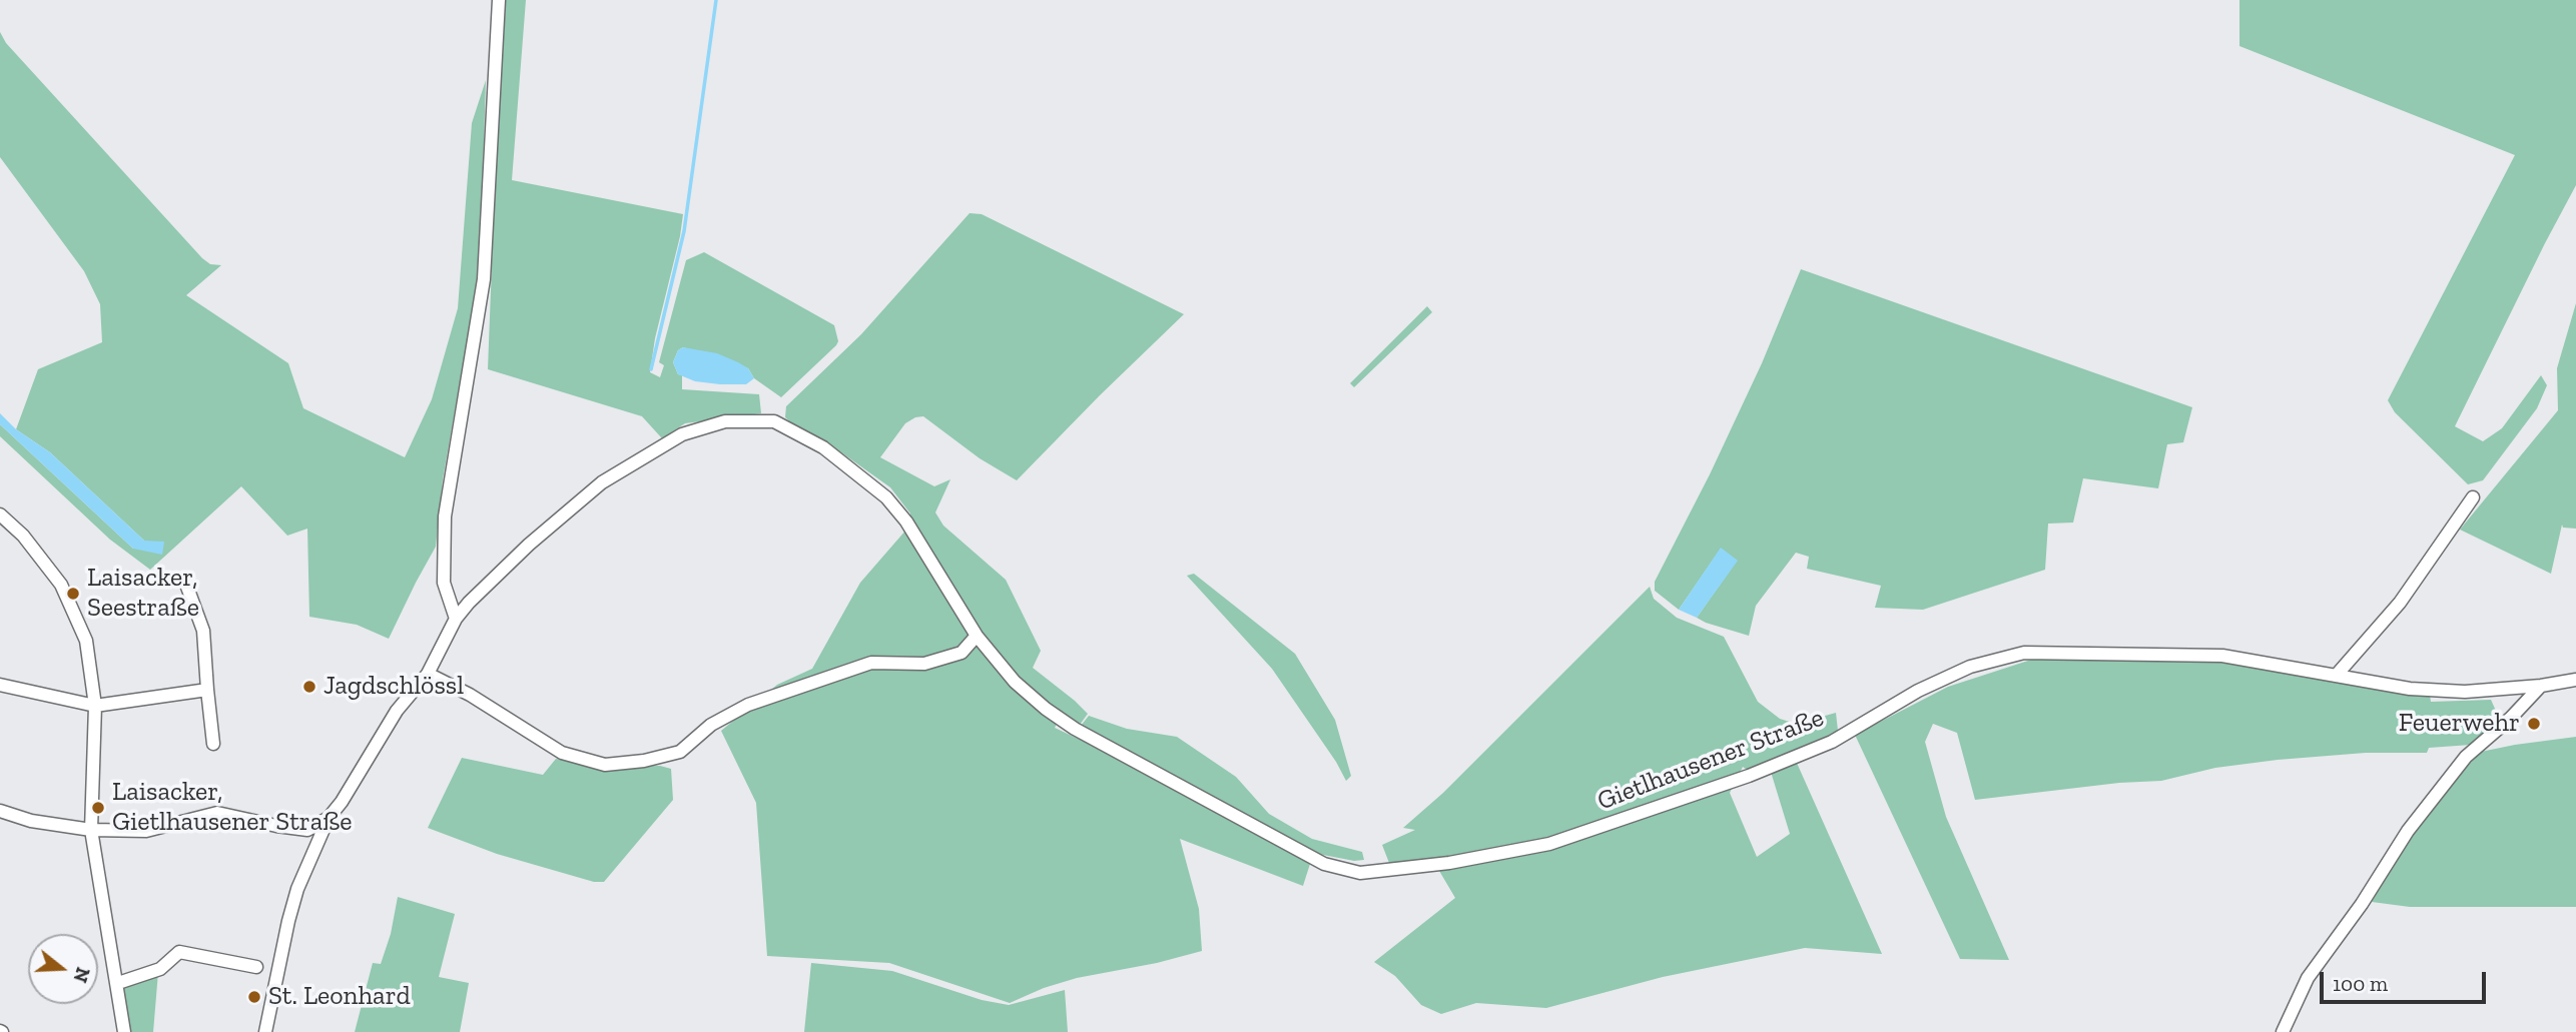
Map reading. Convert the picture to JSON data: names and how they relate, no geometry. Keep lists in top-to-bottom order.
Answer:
{
  "streets": {
    "street": ["Gietlhausener Straße"]
  },
  "places": [
    "Laisacker, Seestraße",
    "Jagdschlössl",
    "Feuerwehr",
    "Laisacker, Gietlhausener Straße",
    "St. Leonhard"
  ],
  "scale_bar": "100 m",
  "north": "right"
}
